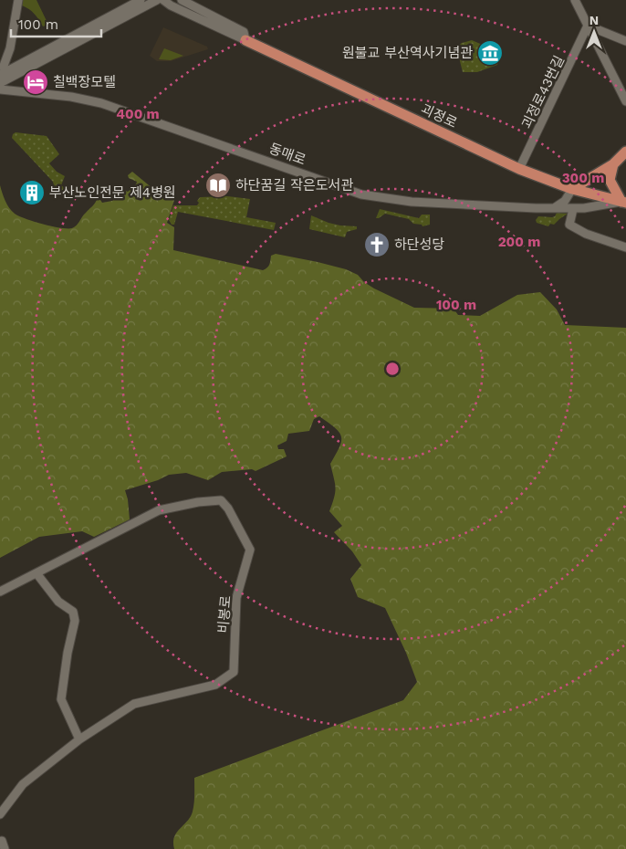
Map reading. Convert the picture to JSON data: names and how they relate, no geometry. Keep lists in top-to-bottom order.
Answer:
{
  "streets": {
    "main road": ["괴정로"],
    "street": ["괴정로43번길", "동매로", "비봉로"]
  },
  "crossings": [
    ["괴정로43번길", "괴정로"],
    ["괴정로", "동매로"]
  ],
  "places": {
    "museum": ["원불교 부산역사기념관"],
    "hotel": ["칠백장모텔"],
    "library": ["하단꿈길 작은도서관"],
    "building": ["부산노인전문 제4병원"],
    "church": ["하단성당"]
  },
  "scale_bar": "100 m",
  "north": "top",
  "rings": [
    "400 m",
    "300 m",
    "200 m",
    "100 m"
  ]
}
